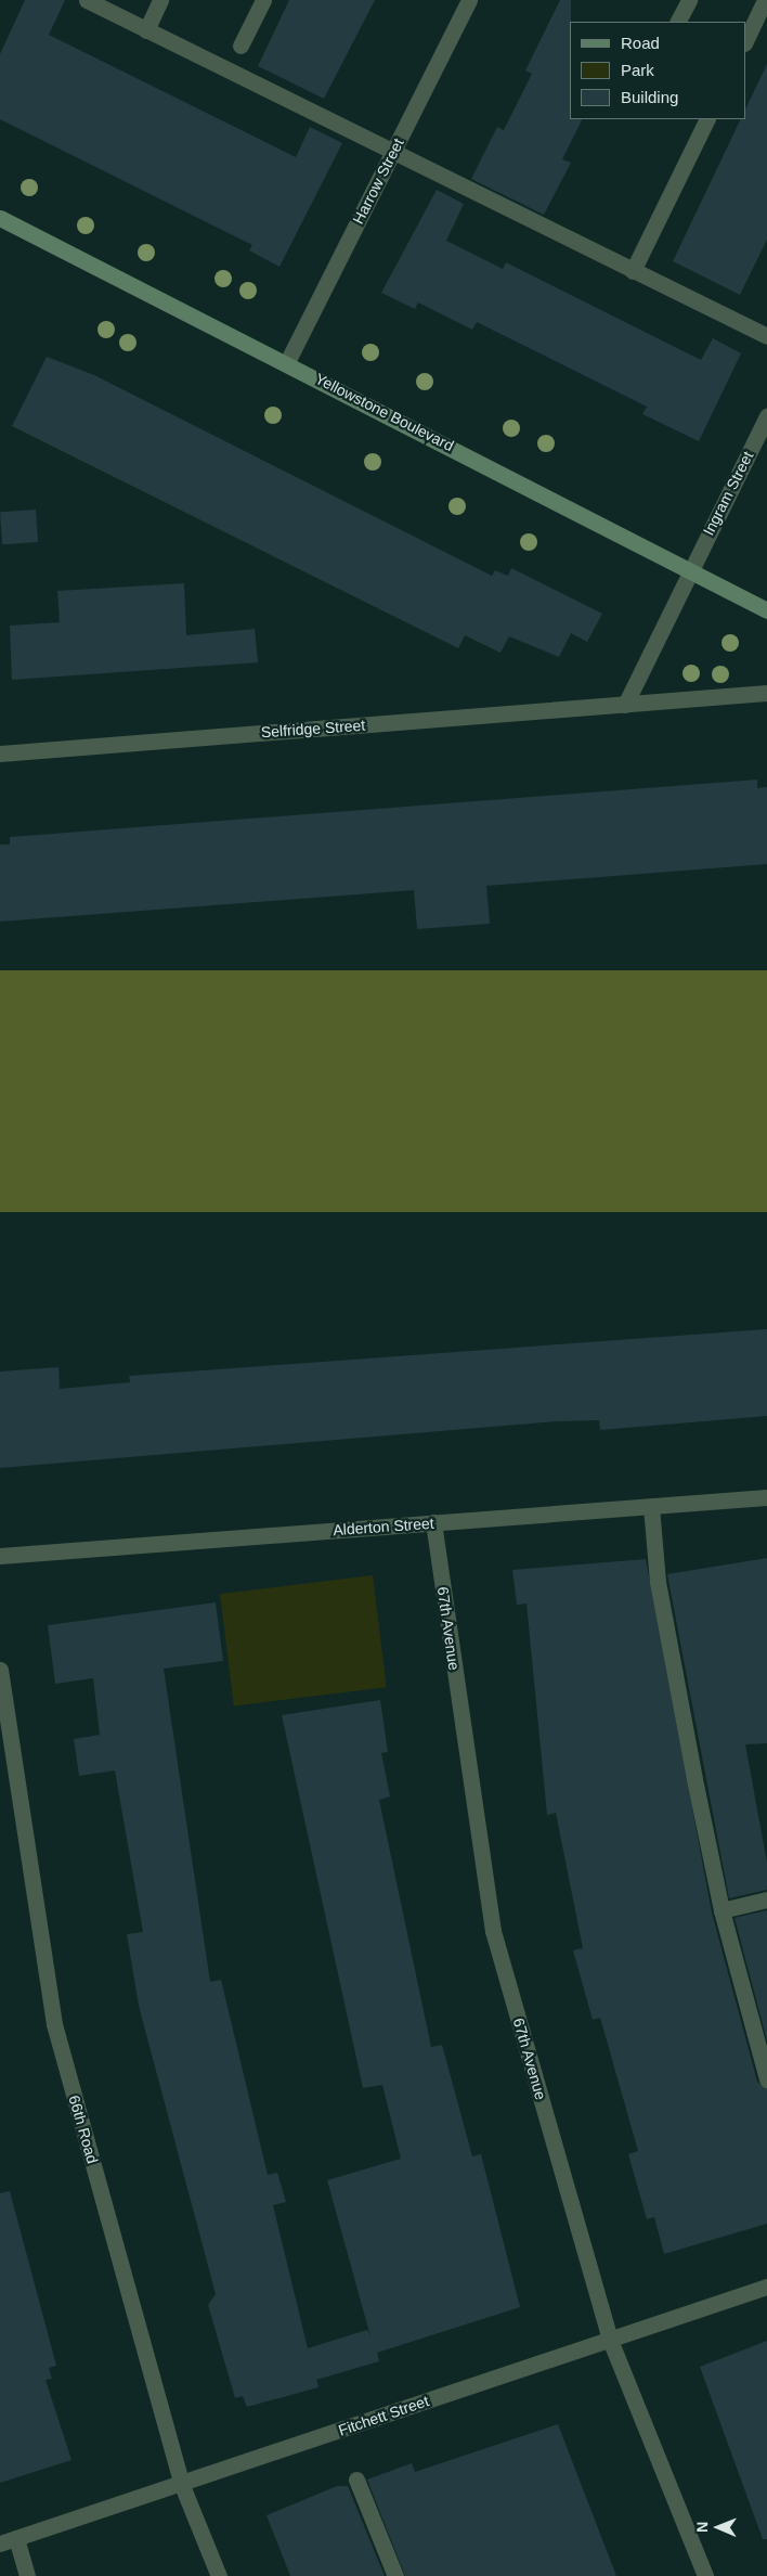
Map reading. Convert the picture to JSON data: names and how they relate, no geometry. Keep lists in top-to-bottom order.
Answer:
{
  "streets": {
    "street": [
      "Harrow Street",
      "Yellowstone Boulevard",
      "Ingram Street",
      "Selfridge Street",
      "Alderton Street",
      "67th Avenue",
      "66th Road",
      "Fitchett Street"
    ]
  },
  "crossings": [
    ["Harrow Street", "Yellowstone Boulevard"],
    ["Yellowstone Boulevard", "Ingram Street"],
    ["Alderton Street", "67th Avenue"],
    ["67th Avenue", "Fitchett Street"],
    ["66th Road", "Fitchett Street"]
  ],
  "legend": ["Road", "Park", "Building"],
  "north": "left"
}
